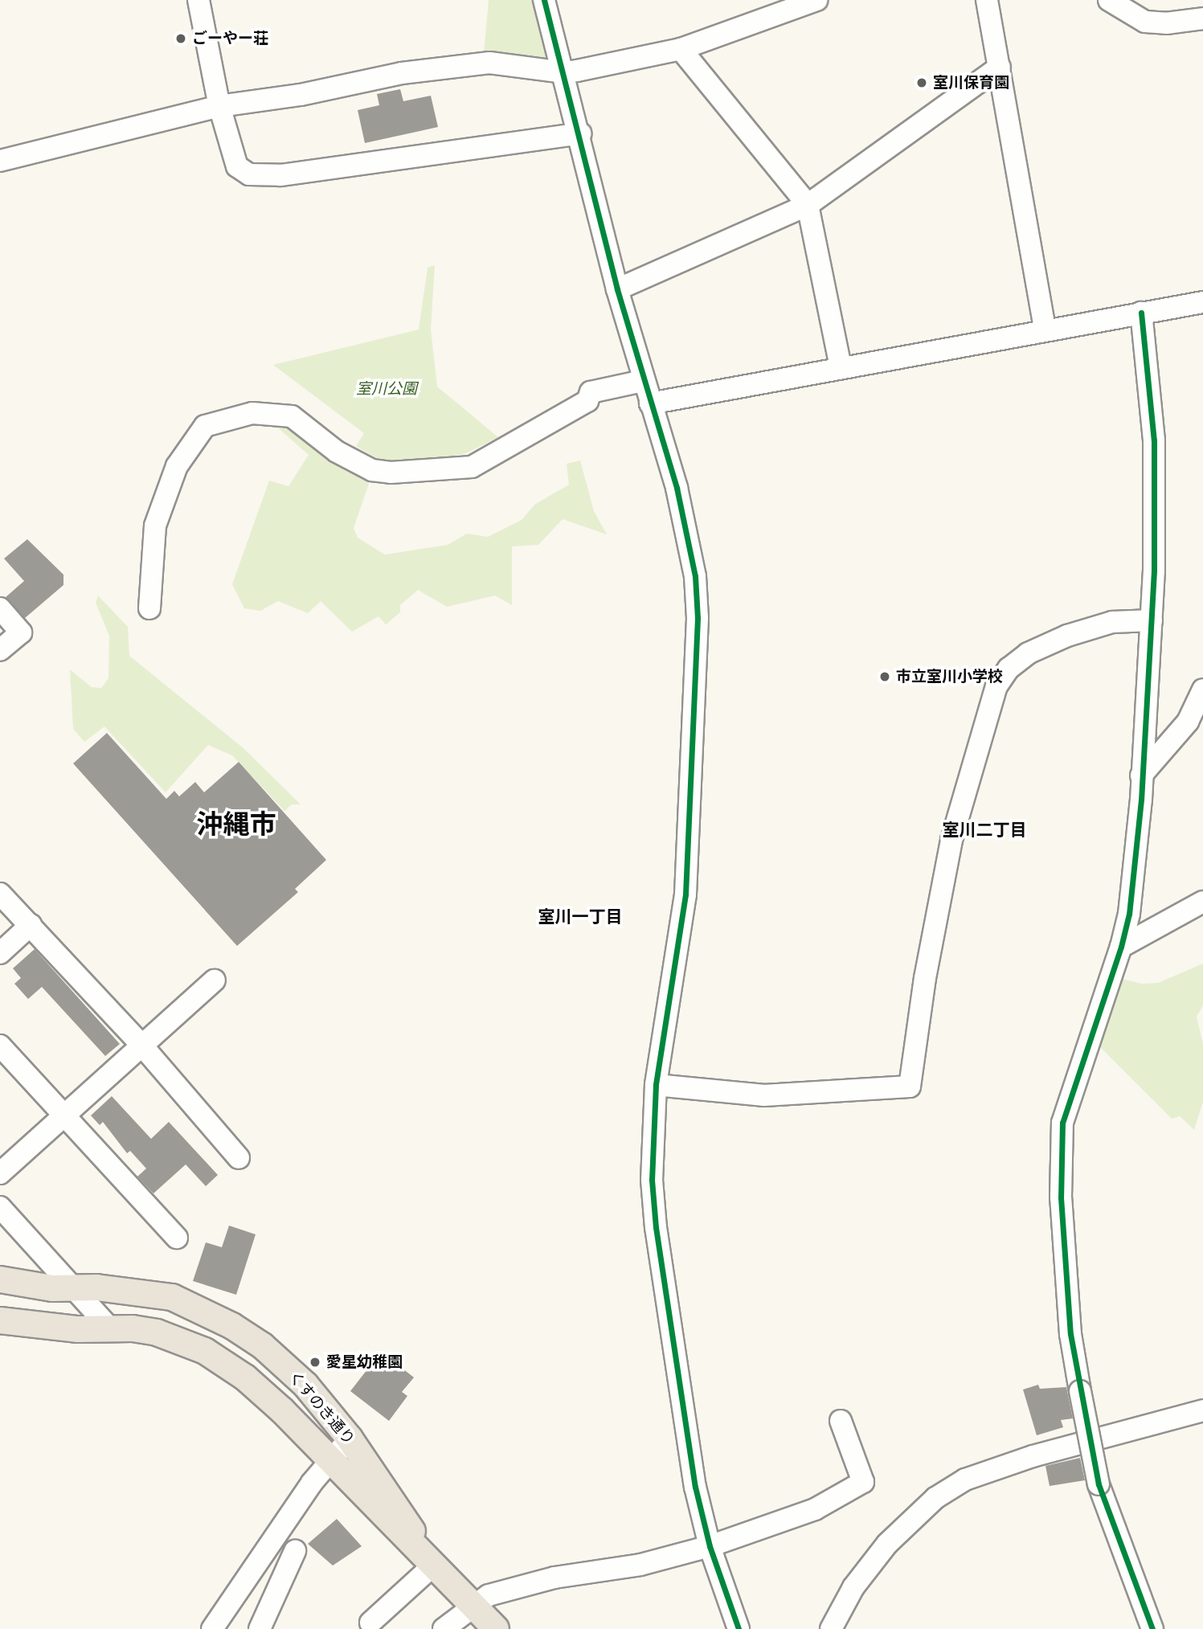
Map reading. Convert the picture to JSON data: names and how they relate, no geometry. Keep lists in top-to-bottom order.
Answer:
{
  "streets": {
    "main road": ["くすのき通り"]
  },
  "districts": ["沖縄市", "室川二丁目", "室川一丁目"],
  "parks": ["室川公園"],
  "places": [
    "ごーやー荘",
    "室川保育園",
    "市立室川小学校",
    "愛星幼稚園"
  ]
}
